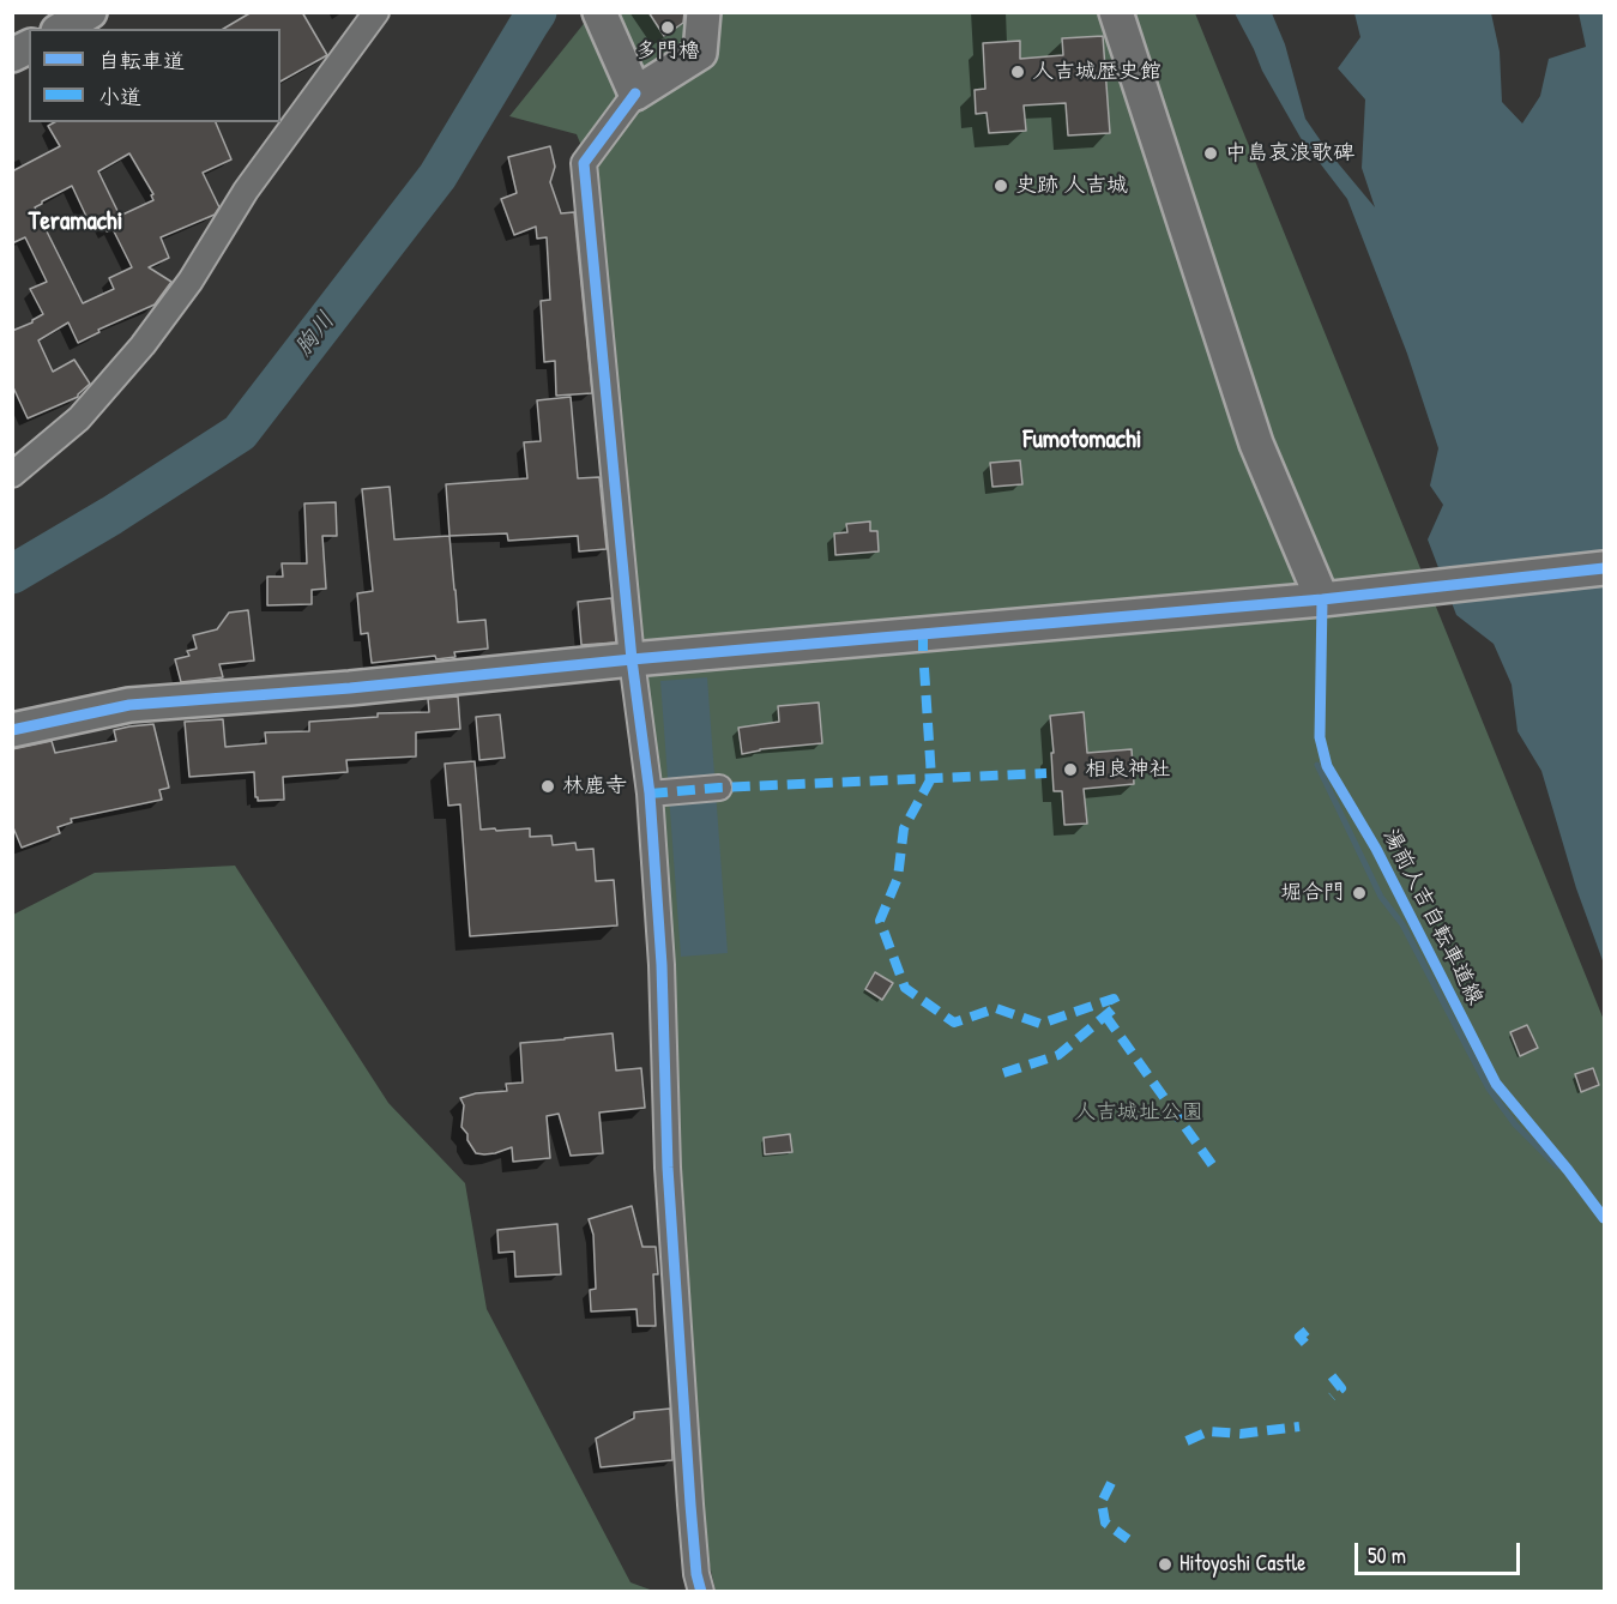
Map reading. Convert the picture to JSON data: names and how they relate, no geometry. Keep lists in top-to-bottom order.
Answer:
{
  "streets": {
    "cycle path": ["湯前人吉自転車道線"]
  },
  "districts": ["Teramachi", "Fumotomachi"],
  "water": ["胸川"],
  "parks": ["人吉城址公園"],
  "places": [
    "多門櫓",
    "人吉城歴史館",
    "中島哀浪歌碑",
    "史跡 人吉城",
    "相良神社",
    "林鹿寺",
    "堀合門",
    "Hitoyoshi Castle"
  ],
  "legend": ["自転車道", "小道"],
  "scale_bar": "50 m"
}
